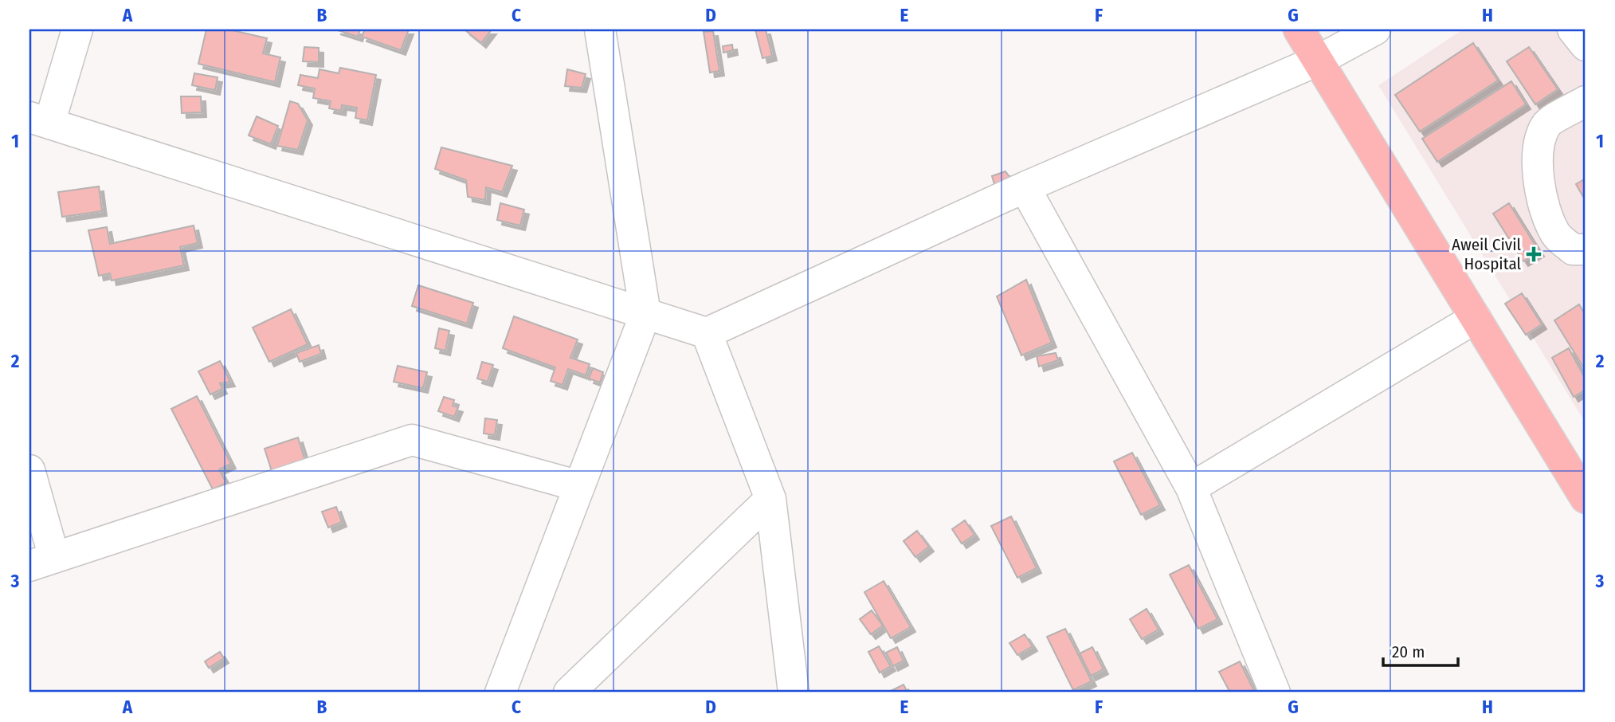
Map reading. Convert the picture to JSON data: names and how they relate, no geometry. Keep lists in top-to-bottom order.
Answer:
{
  "places": {
    "health": ["Aweil Civil Hospital"]
  },
  "scale_bar": "20 m",
  "grid": {
    "columns": [
      "A",
      "B",
      "C",
      "D",
      "E",
      "F",
      "G",
      "H"
    ],
    "rows": ["1", "2", "3"]
  }
}
